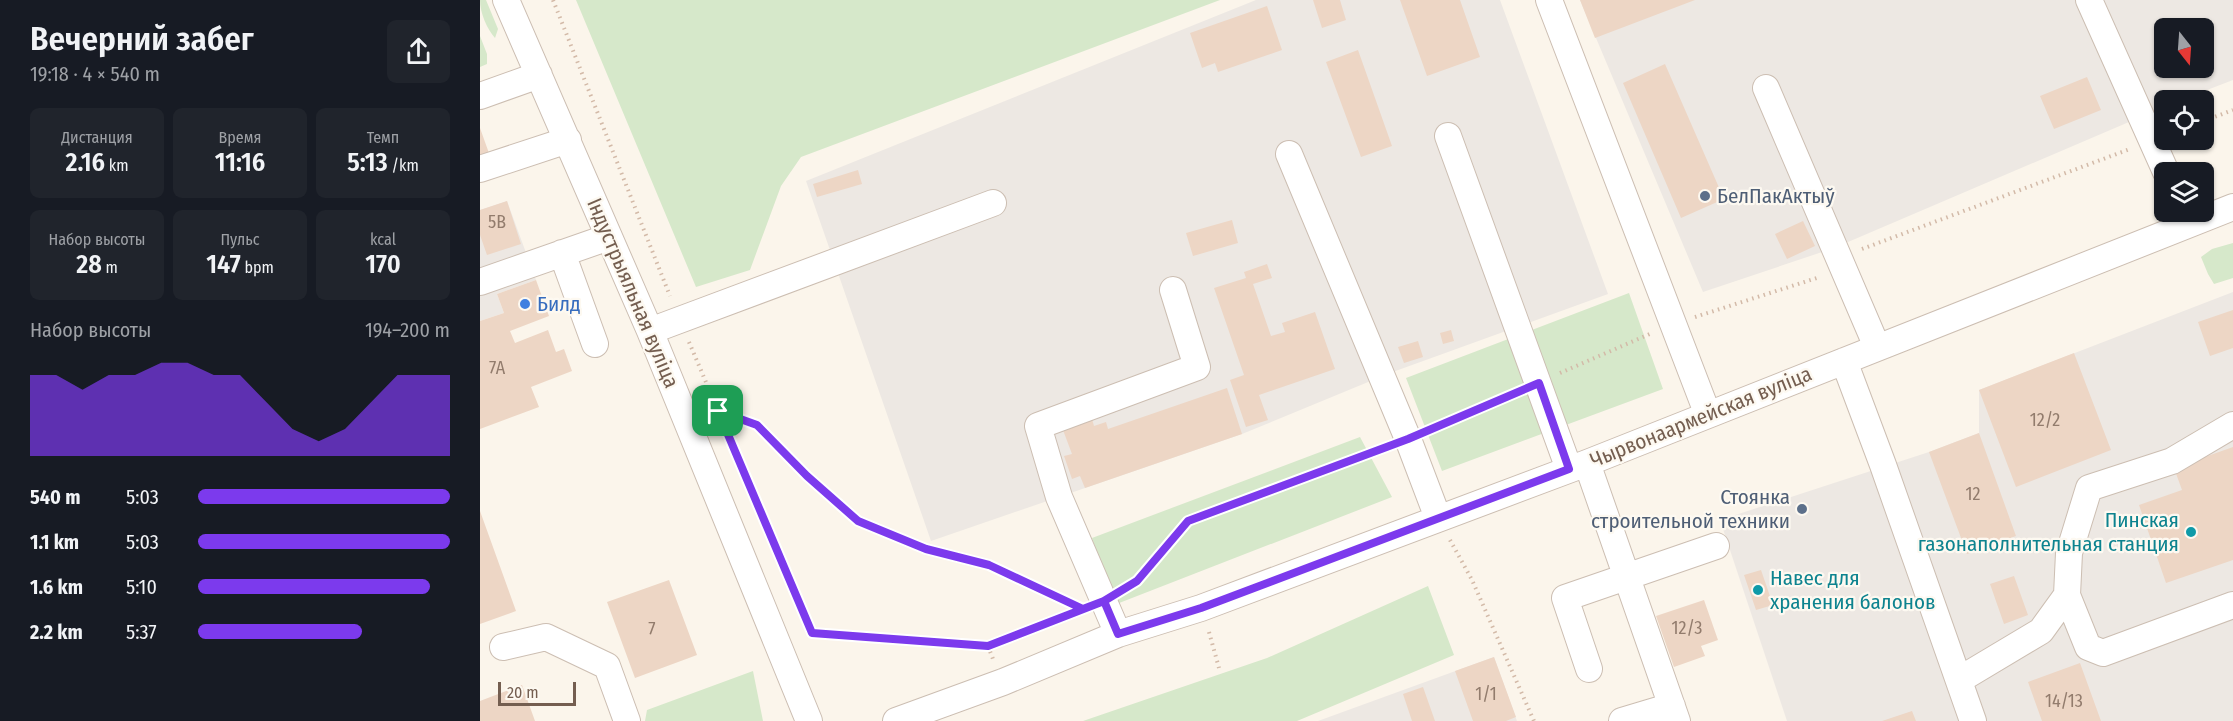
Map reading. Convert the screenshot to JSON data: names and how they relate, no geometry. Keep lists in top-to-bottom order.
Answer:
{
  "streets": {
    "street": ["Індустрыяльная вуліца", "Чырвонаармейская вуліца"]
  },
  "places": [
    "БелПакАктыў",
    "Билд",
    "Стоянка строительной техники",
    "Пинская газонаполнительная станция",
    "Навес для хранения балонов"
  ],
  "house_numbers": [
    "5В",
    "7А",
    "12/2",
    "12",
    "12/3",
    "7",
    "1/1",
    "14/13"
  ],
  "scale_bar": "20 m",
  "north": "bottom",
  "page": {
    "heading": ["Вечерний забег", "19:18 · 4 × 540 m"],
    "stats": [
      ["Дистанция", "2.16 km"],
      ["Время", "11:16"],
      ["Темп", "5:13 /km"],
      ["Набор высоты", "28 m"],
      ["Пульс", "147 bpm"],
      ["kcal", "170"]
    ],
    "chart": ["Набор высоты", "194–200 m"],
    "list": [
      {
        "name": "540 m",
        "note": "5:03"
      },
      {
        "name": "1.1 km",
        "note": "5:03"
      },
      {
        "name": "1.6 km",
        "note": "5:10"
      },
      {
        "name": "2.2 km",
        "note": "5:37"
      }
    ],
    "scale": "20 m"
  }
}
